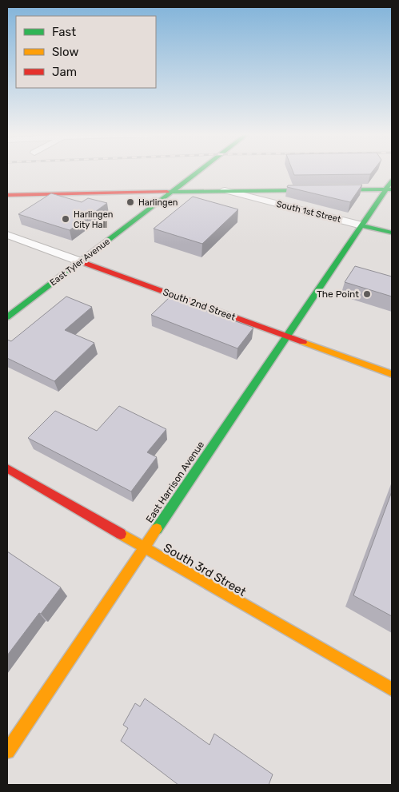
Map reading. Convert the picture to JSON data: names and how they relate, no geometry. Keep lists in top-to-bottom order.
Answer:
{
  "streets": {
    "main road": [
      "South 1st Street",
      "East Tyler Avenue",
      "South 2nd Street",
      "East Harrison Avenue",
      "South 3rd Street"
    ]
  },
  "crossings": [
    ["South 1st Street", "East Harrison Avenue"],
    ["East Tyler Avenue", "South 2nd Street"],
    ["South 2nd Street", "East Harrison Avenue"],
    ["East Harrison Avenue", "South 3rd Street"]
  ],
  "places": ["Harlingen", "Harlingen City Hall", "The Point"],
  "legend": ["Fast", "Slow", "Jam"]
}
